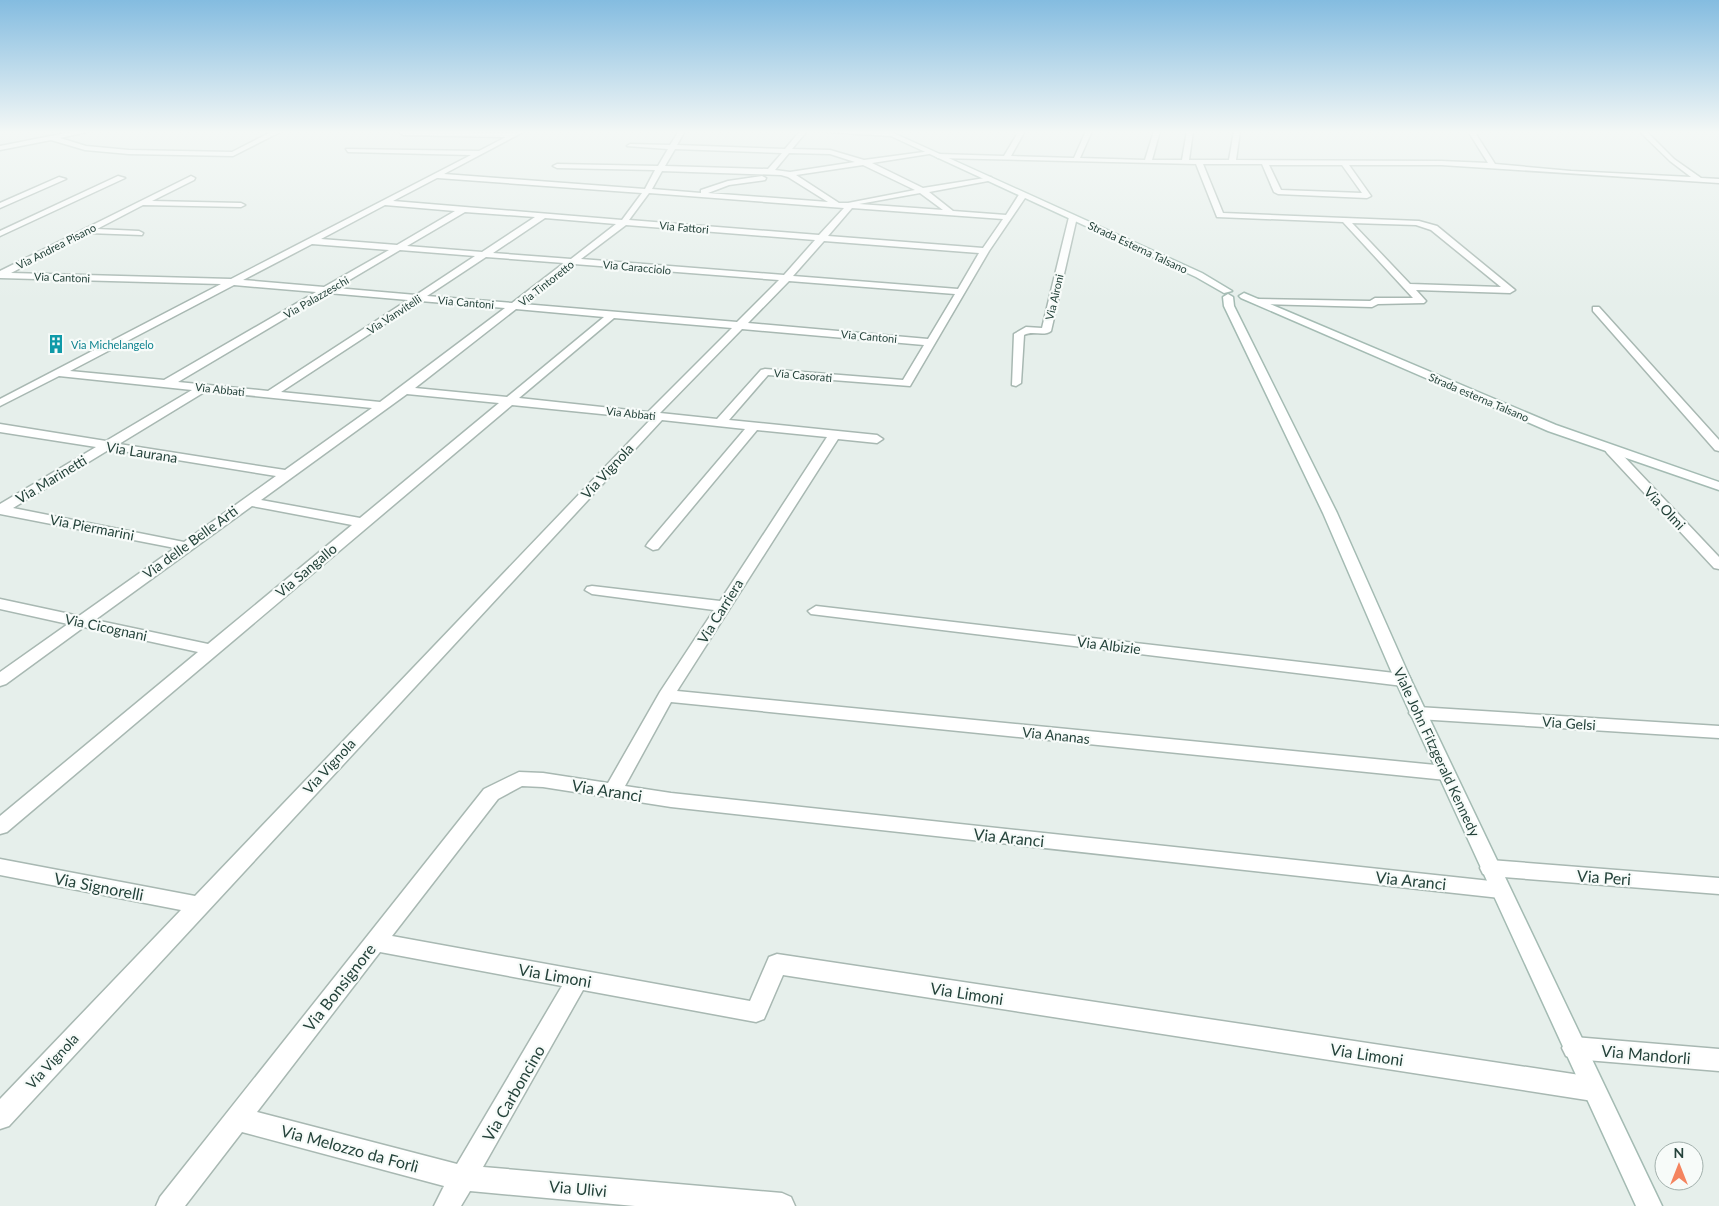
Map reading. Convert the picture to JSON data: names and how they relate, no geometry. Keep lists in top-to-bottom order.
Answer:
{
  "streets": {
    "street": [
      "Via Fattori",
      "Via Andrea Pisano",
      "Strada Esterna Talsano",
      "Via Caracciolo",
      "Via Cantoni",
      "Via Tintoretto",
      "Via Palazzeschi",
      "Via Aironi",
      "Via Vanvitelli",
      "Via Casorati",
      "Via Abbati",
      "Strada esterna Talsano",
      "Via Laurana",
      "Via Vignola",
      "Via Marinetti",
      "Via Olmi",
      "Via Piermarini",
      "Via delle Belle Arti",
      "Via Sangallo",
      "Via Carriera",
      "Via Cicognani",
      "Via Albizie",
      "Via Gelsi",
      "Via Ananas",
      "Viale John Fitzgerald Kennedy",
      "Via Aranci",
      "Via Peri",
      "Via Signorelli",
      "Via Limoni",
      "Via Bonsignore",
      "Via Mandorli",
      "Via Carboncino",
      "Via Melozzo da Forlì",
      "Via Ulivi"
    ]
  },
  "crossings": [
    ["Via Fattori", "Via Tintoretto"],
    ["Via Fattori", "Via Palazzeschi"],
    ["Via Fattori", "Via Vanvitelli"],
    ["Via Fattori", "Via Vignola"],
    ["Via Andrea Pisano", "Via Cantoni"],
    ["Strada Esterna Talsano", "Via Aironi"],
    ["Strada Esterna Talsano", "Strada esterna Talsano"],
    ["Strada Esterna Talsano", "Viale John Fitzgerald Kennedy"],
    ["Via Caracciolo", "Via Tintoretto"],
    ["Via Caracciolo", "Via Palazzeschi"],
    ["Via Caracciolo", "Via Vanvitelli"],
    ["Via Caracciolo", "Via Vignola"],
    ["Via Cantoni", "Via Tintoretto"],
    ["Via Cantoni", "Via Palazzeschi"],
    ["Via Cantoni", "Via Vanvitelli"],
    ["Via Cantoni", "Via Casorati"],
    ["Via Cantoni", "Via Vignola"],
    ["Via Cantoni", "Via Sangallo"],
    ["Via Tintoretto", "Via Abbati"],
    ["Via Tintoretto", "Via delle Belle Arti"],
    ["Via Palazzeschi", "Via Abbati"],
    ["Via Vanvitelli", "Via Abbati"],
    ["Via Casorati", "Via Abbati"],
    ["Via Abbati", "Via Vignola"],
    ["Via Abbati", "Via Marinetti"],
    ["Via Abbati", "Via delle Belle Arti"],
    ["Via Abbati", "Via Sangallo"],
    ["Via Abbati", "Via Carriera"],
    ["Strada esterna Talsano", "Via Olmi"],
    ["Strada esterna Talsano", "Viale John Fitzgerald Kennedy"],
    ["Via Laurana", "Via Marinetti"],
    ["Via Laurana", "Via delle Belle Arti"],
    ["Via Vignola", "Via Signorelli"],
    ["Via Marinetti", "Via Piermarini"],
    ["Via Piermarini", "Via delle Belle Arti"],
    ["Via delle Belle Arti", "Via Cicognani"],
    ["Via Sangallo", "Via Cicognani"],
    ["Via Carriera", "Via Ananas"],
    ["Via Carriera", "Via Aranci"],
    ["Via Albizie", "Viale John Fitzgerald Kennedy"],
    ["Via Gelsi", "Viale John Fitzgerald Kennedy"],
    ["Via Ananas", "Viale John Fitzgerald Kennedy"],
    ["Viale John Fitzgerald Kennedy", "Via Aranci"],
    ["Viale John Fitzgerald Kennedy", "Via Peri"],
    ["Viale John Fitzgerald Kennedy", "Via Limoni"],
    ["Viale John Fitzgerald Kennedy", "Via Mandorli"],
    ["Via Aranci", "Via Bonsignore"],
    ["Via Limoni", "Via Bonsignore"],
    ["Via Limoni", "Via Carboncino"],
    ["Via Bonsignore", "Via Melozzo da Forlì"],
    ["Via Carboncino", "Via Melozzo da Forlì"],
    ["Via Carboncino", "Via Ulivi"],
    ["Via Melozzo da Forlì", "Via Ulivi"]
  ],
  "places": {
    "building": ["Via Michelangelo"]
  },
  "north": "top"
}
